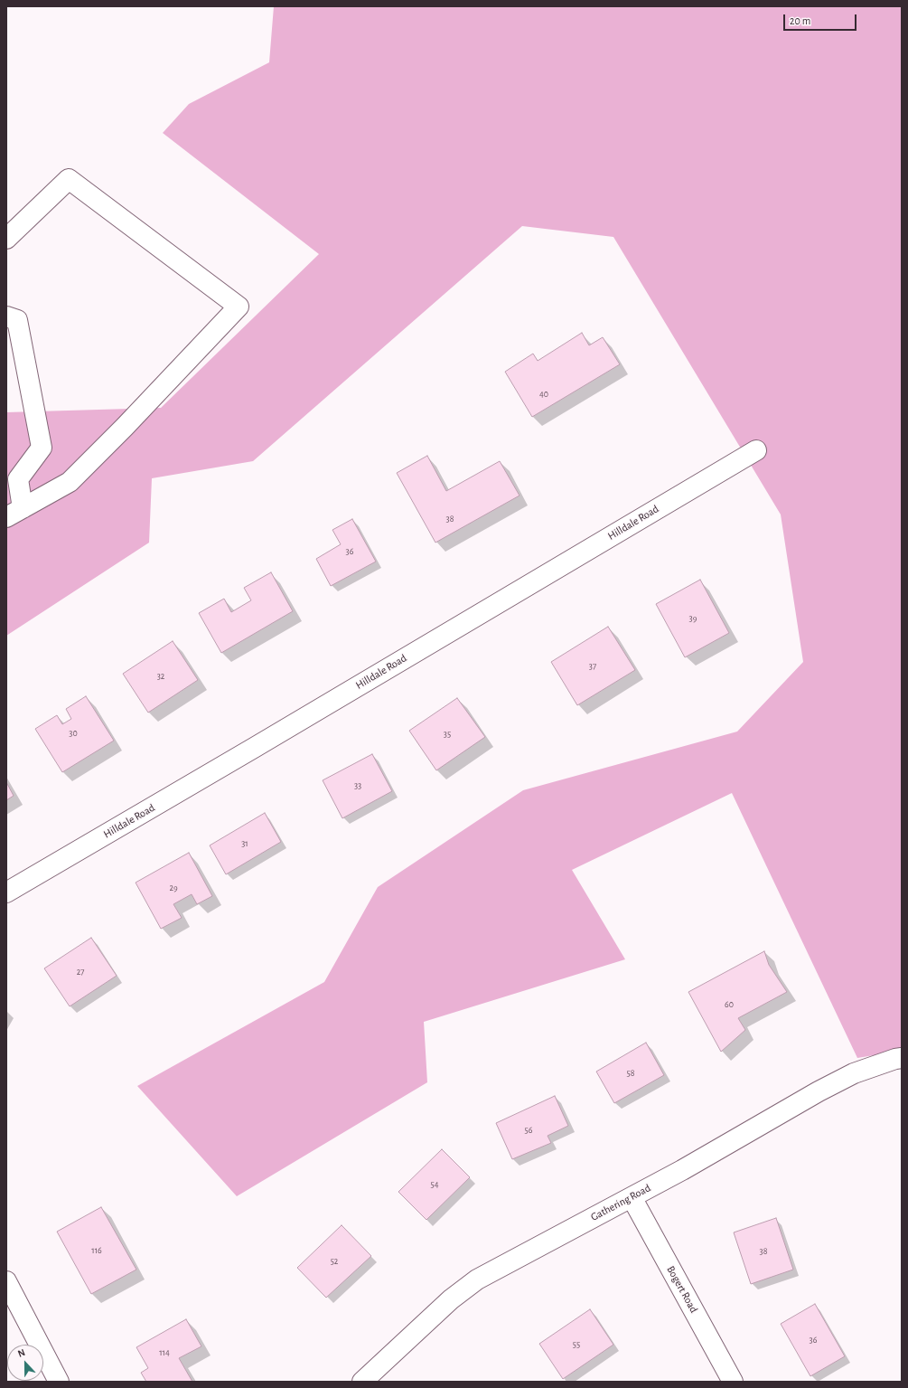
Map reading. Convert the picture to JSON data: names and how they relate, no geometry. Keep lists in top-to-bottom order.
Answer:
{
  "streets": {
    "street": ["Hilldale Road", "Gathering Road", "Bogert Road"]
  },
  "crossings": [
    ["Gathering Road", "Bogert Road"]
  ],
  "house_numbers": [
    "40",
    "38",
    "36",
    "39",
    "37",
    "32",
    "30",
    "35",
    "33",
    "31",
    "29",
    "27",
    "60",
    "58",
    "56",
    "54",
    "116",
    "38",
    "52",
    "36",
    "55",
    "114"
  ],
  "scale_bar": "20 m",
  "north": "top"
}
